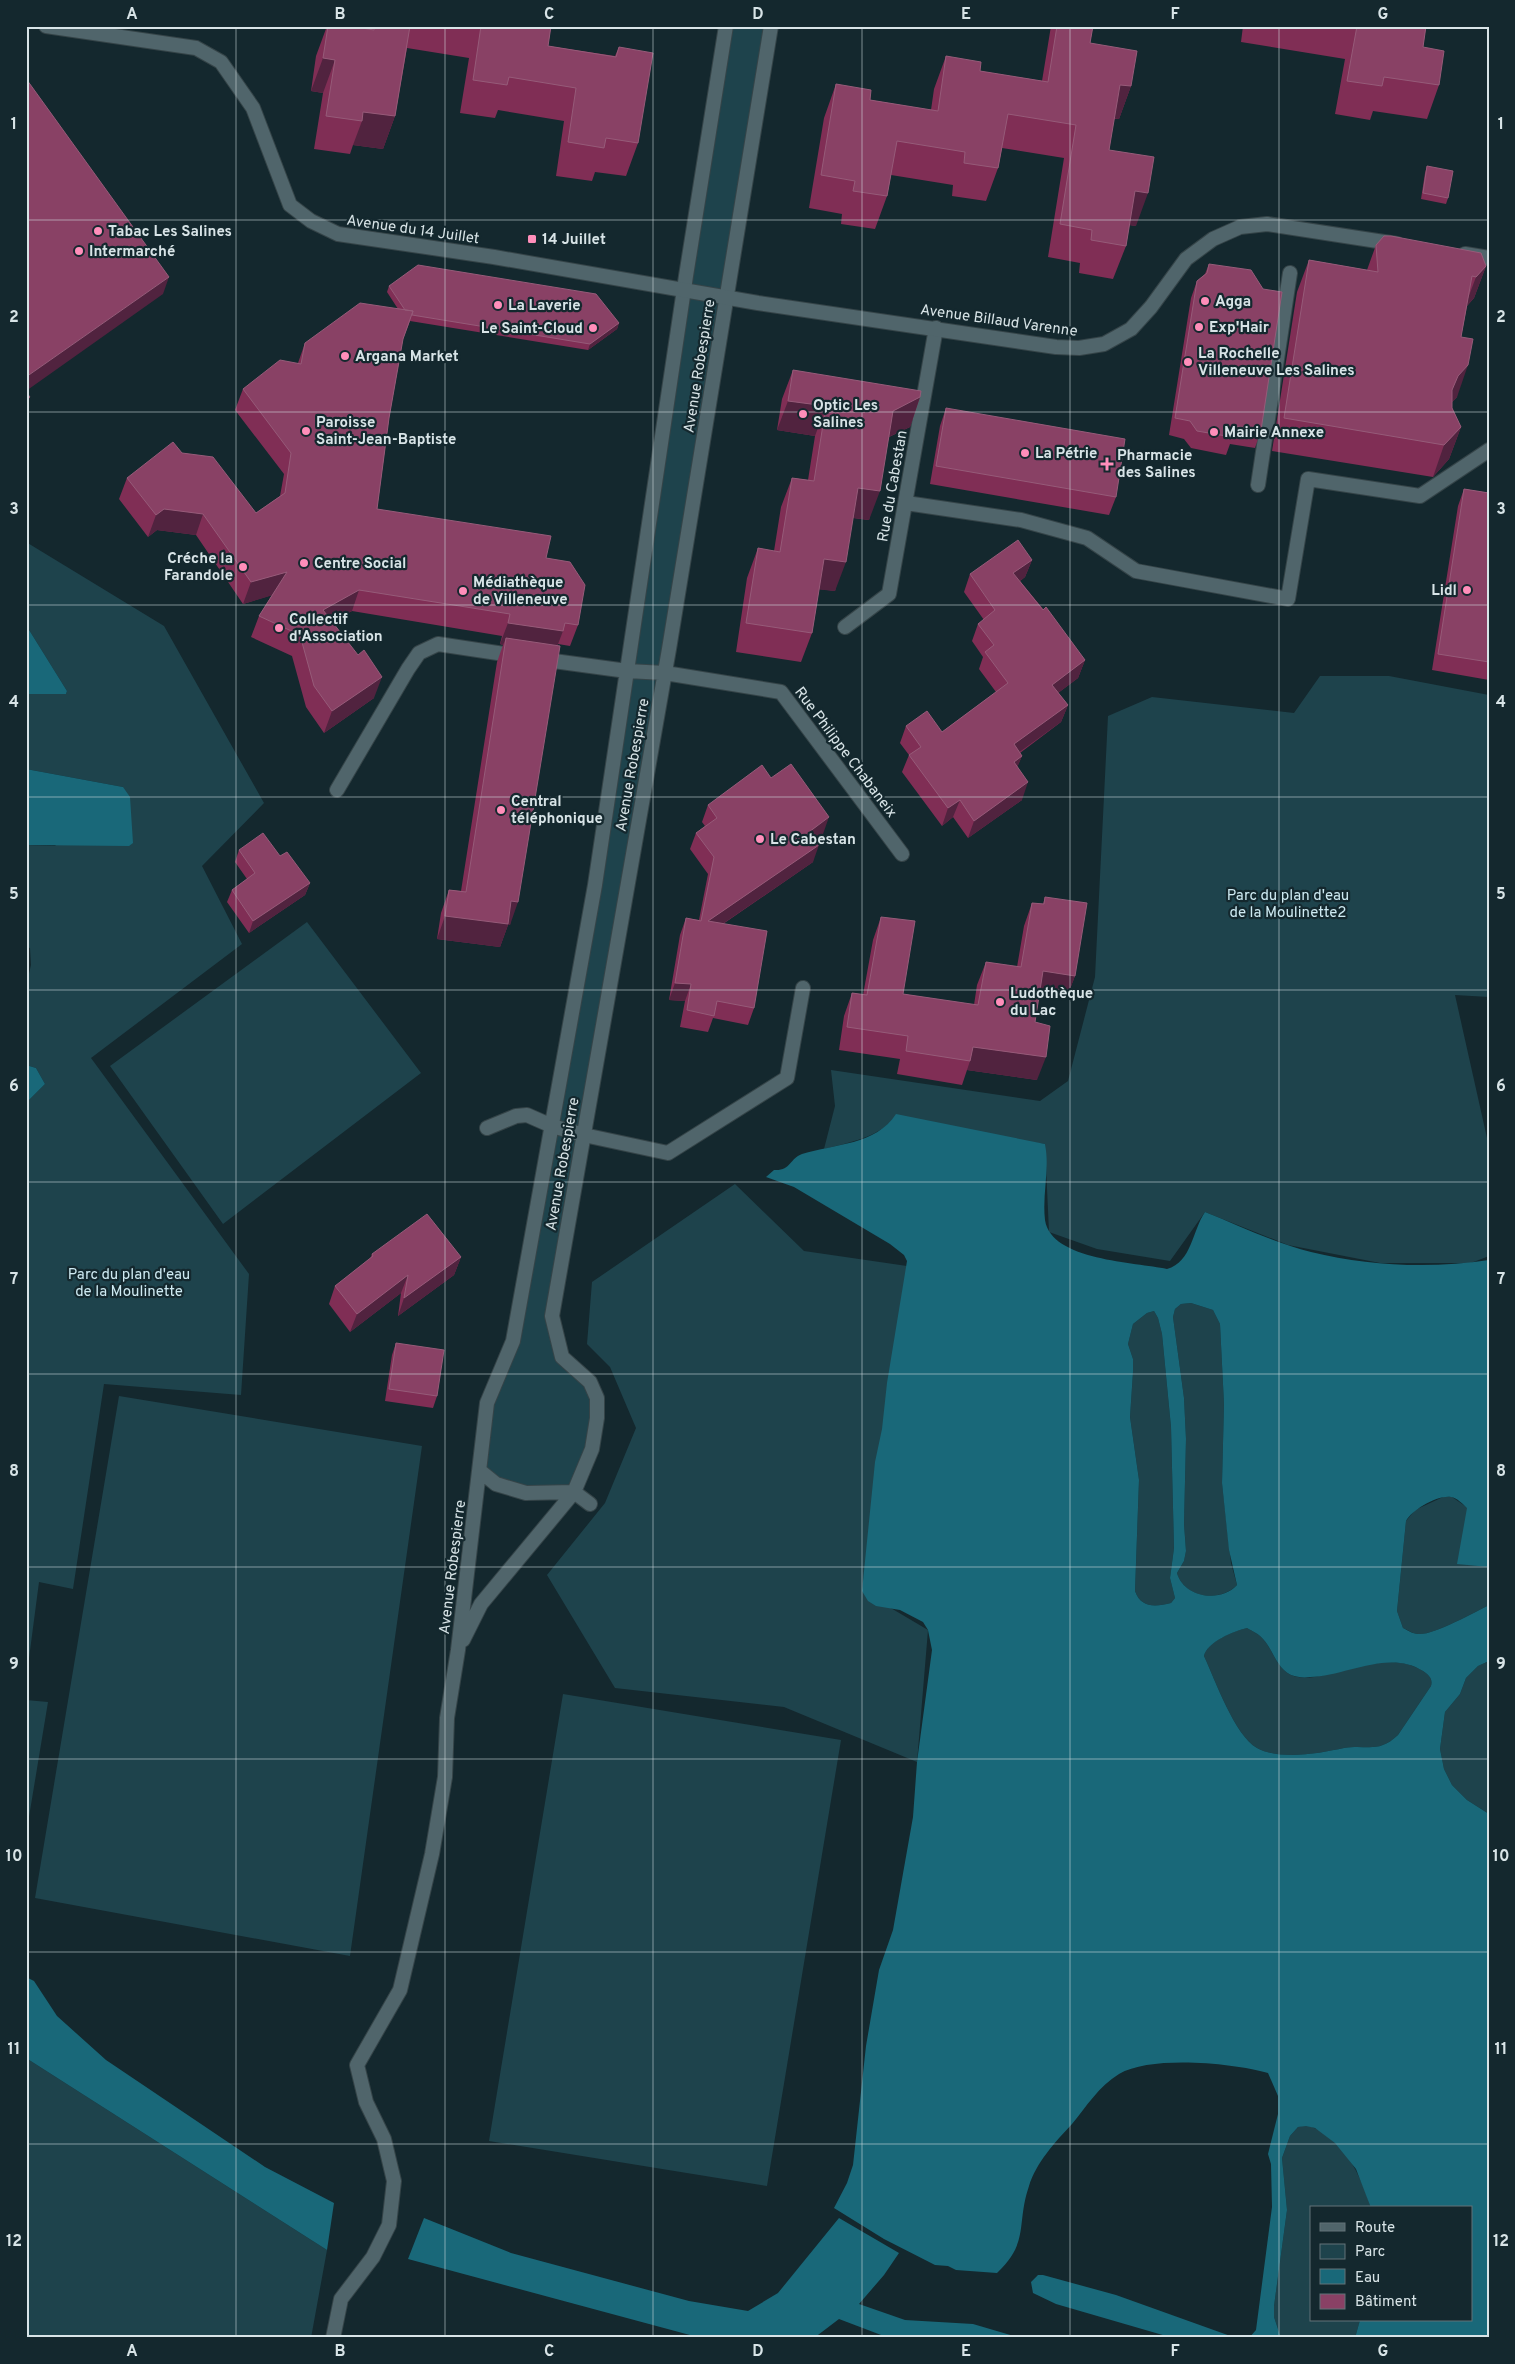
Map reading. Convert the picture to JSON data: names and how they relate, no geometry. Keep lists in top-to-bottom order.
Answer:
{
  "streets": {
    "street": [
      "Avenue du 14 Juillet",
      "Avenue Billaud Varenne",
      "Avenue Robespierre",
      "Rue du Cabestan",
      "Rue Philippe Chabaneix"
    ]
  },
  "crossings": [
    ["Avenue du 14 Juillet", "Avenue Billaud Varenne"],
    ["Avenue du 14 Juillet", "Avenue Robespierre"],
    ["Avenue Billaud Varenne", "Avenue Robespierre"],
    ["Avenue Billaud Varenne", "Rue du Cabestan"],
    ["Avenue Robespierre", "Rue Philippe Chabaneix"]
  ],
  "parks": ["Parc du plan d'eau de la Moulinette2", "Parc du plan d'eau de la Moulinette"],
  "places": {
    "other": [
      "Tabac Les Salines",
      "Intermarché",
      "Agga",
      "La Laverie",
      "Exp'Hair",
      "Le Saint-Cloud",
      "Argana Market",
      "La Rochelle Villeneuve Les Salines",
      "Optic Les Salines",
      "Paroisse Saint-Jean-Baptiste",
      "Mairie Annexe",
      "La Pétrie",
      "Centre Social",
      "Créche la Farandole",
      "Lidl",
      "Médiathèque de Villeneuve",
      "Collectif d'Association",
      "Central téléphonique",
      "Le Cabestan",
      "Ludothèque du Lac"
    ],
    "transit": ["14 Juillet"],
    "health": ["Pharmacie des Salines"]
  },
  "legend": [
    "Route",
    "Parc",
    "Eau",
    "Bâtiment"
  ],
  "grid": {
    "columns": [
      "A",
      "B",
      "C",
      "D",
      "E",
      "F",
      "G"
    ],
    "rows": [
      "1",
      "2",
      "3",
      "4",
      "5",
      "6",
      "7",
      "8",
      "9",
      "10",
      "11",
      "12"
    ]
  }
}
